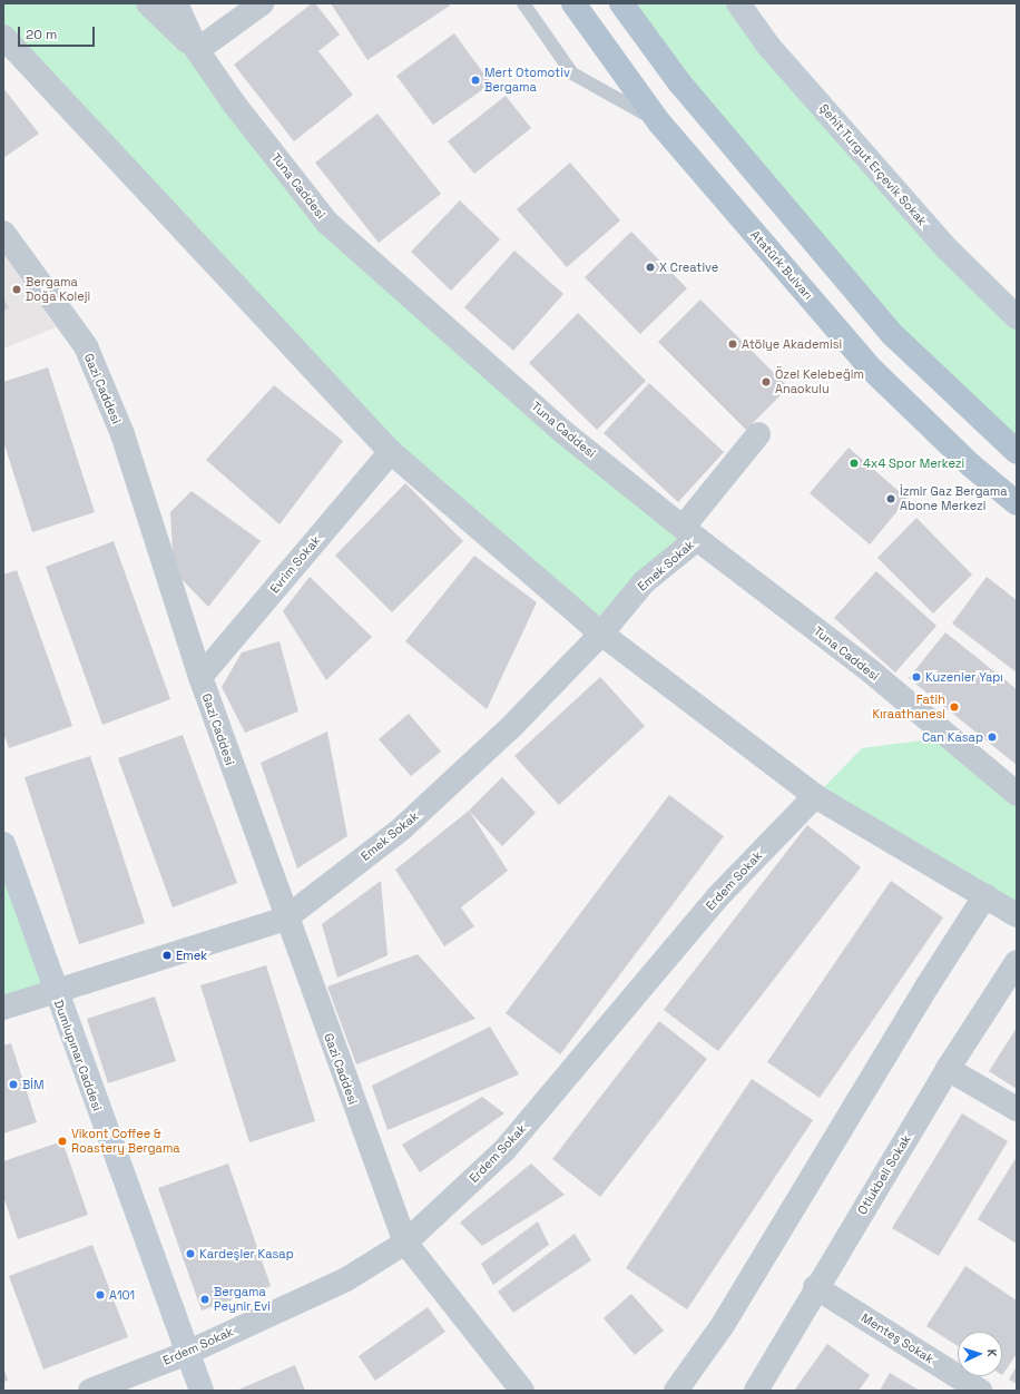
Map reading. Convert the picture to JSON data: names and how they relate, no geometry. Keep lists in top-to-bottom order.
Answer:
{
  "streets": {
    "main road": ["Şehit Turgut Erçevik Sokak", "Atatürk Bulvarı", "Dumlupınar Caddesi"],
    "street": [
      "Tuna Caddesi",
      "Gazi Caddesi",
      "Evrim Sokak",
      "Emek Sokak",
      "Erdem Sokak",
      "Otlukbeli Sokak",
      "Menteş Sokak"
    ]
  },
  "crossings": [
    ["Tuna Caddesi", "Emek Sokak"],
    ["Gazi Caddesi", "Evrim Sokak"],
    ["Gazi Caddesi", "Emek Sokak"],
    ["Gazi Caddesi", "Erdem Sokak"],
    ["Emek Sokak", "Dumlupınar Caddesi"],
    ["Erdem Sokak", "Dumlupınar Caddesi"],
    ["Otlukbeli Sokak", "Menteş Sokak"]
  ],
  "places": [
    "Mert Otomotiv Bergama",
    "X Creative",
    "Bergama Doğa Koleji",
    "Atölye Akademisi",
    "Özel Kelebeğim Anaokulu",
    "4x4 Spor Merkezi",
    "İzmir Gaz Bergama Abone Merkezi",
    "Kuzenler Yapı",
    "Fatih Kıraathanesi",
    "Can Kasap",
    "Emek",
    "BİM",
    "Vikont Coffee & Roastery Bergama",
    "Kardeşler Kasap",
    "A101",
    "Bergama Peynir Evi"
  ],
  "scale_bar": "20 m",
  "north": "right"
}
